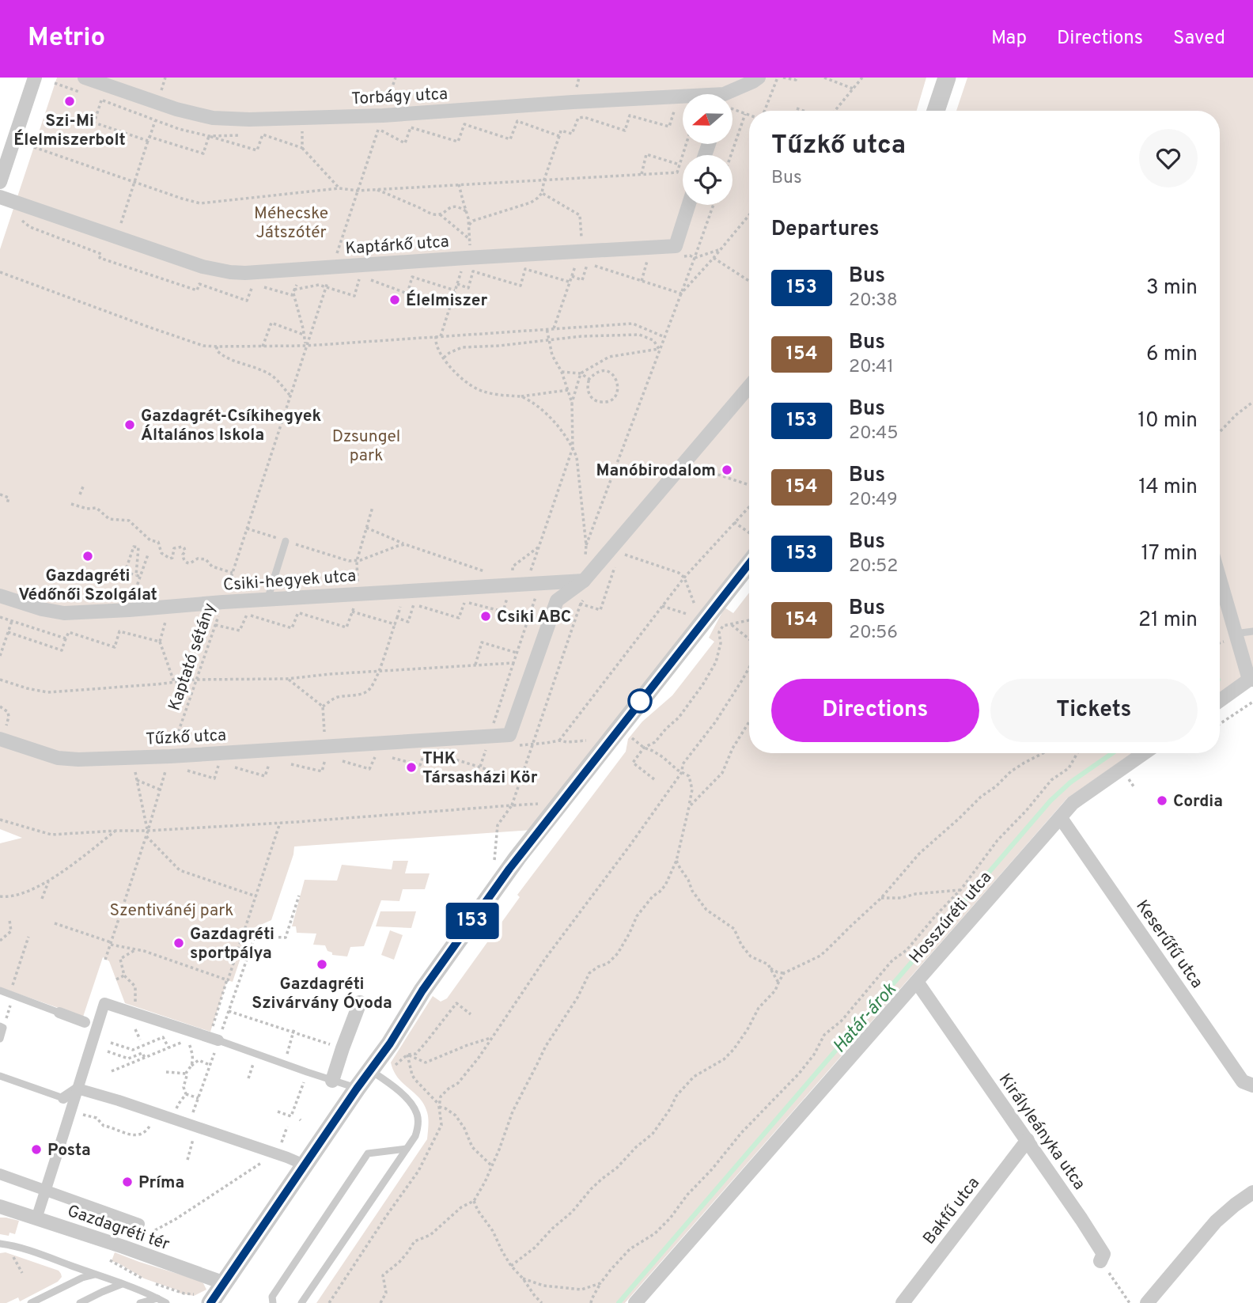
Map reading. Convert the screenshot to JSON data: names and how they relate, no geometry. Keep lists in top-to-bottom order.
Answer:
{
  "streets": {
    "street": [
      "Torbágy utca",
      "Kaptárkő utca",
      "Csiki-hegyek utca",
      "Tűzkő utca",
      "Hosszúréti utca",
      "Keserűfű utca",
      "Királyleányka utca",
      "Bakfű utca",
      "Gazdagréti tér"
    ],
    "path": ["Kaptató sétány"]
  },
  "crossings": [
    ["Torbágy utca", "Kaptató sétány"],
    ["Kaptárkő utca", "Kaptató sétány"],
    ["Csiki-hegyek utca", "Kaptató sétány"],
    ["Csiki-hegyek utca", "Tűzkő utca"],
    ["Kaptató sétány", "Tűzkő utca"],
    ["Hosszúréti utca", "Keserűfű utca"],
    ["Hosszúréti utca", "Királyleányka utca"],
    ["Királyleányka utca", "Bakfű utca"]
  ],
  "water": ["Határ-árok"],
  "parks": ["Méhecske Játszótér", "Dzsungel park", "Szentivánéj park"],
  "places": [
    "Szi-Mi Élelmiszerbolt",
    "Élelmiszer",
    "Gazdagrét-Csíkihegyek Általános Iskola",
    "Manóbirodalom",
    "Gazdagréti Védőnői Szolgálat",
    "Csiki ABC",
    "THK Társasházi Kör",
    "Cordia",
    "Gazdagréti sportpálya",
    "Gazdagréti Szivárvány Óvoda",
    "Posta",
    "Príma"
  ],
  "lines": ["bus line 153"],
  "north": "left",
  "page": {
    "header": "Metrio",
    "nav": ["Map", "Directions", "Saved"],
    "on_map": "153",
    "heading": [
      ["Tűzkő utca", "Bus"],
      "Departures"
    ],
    "list": [
      {
        "mark": "153",
        "name": "Bus",
        "note": "20:38",
        "value": "3 min"
      },
      {
        "mark": "154",
        "name": "Bus",
        "note": "20:41",
        "value": "6 min"
      },
      {
        "mark": "153",
        "name": "Bus",
        "note": "20:45",
        "value": "10 min"
      },
      {
        "mark": "154",
        "name": "Bus",
        "note": "20:49",
        "value": "14 min"
      },
      {
        "mark": "153",
        "name": "Bus",
        "note": "20:52",
        "value": "17 min"
      },
      {
        "mark": "154",
        "name": "Bus",
        "note": "20:56",
        "value": "21 min"
      }
    ],
    "buttons": ["Directions", "Tickets"]
  }
}
